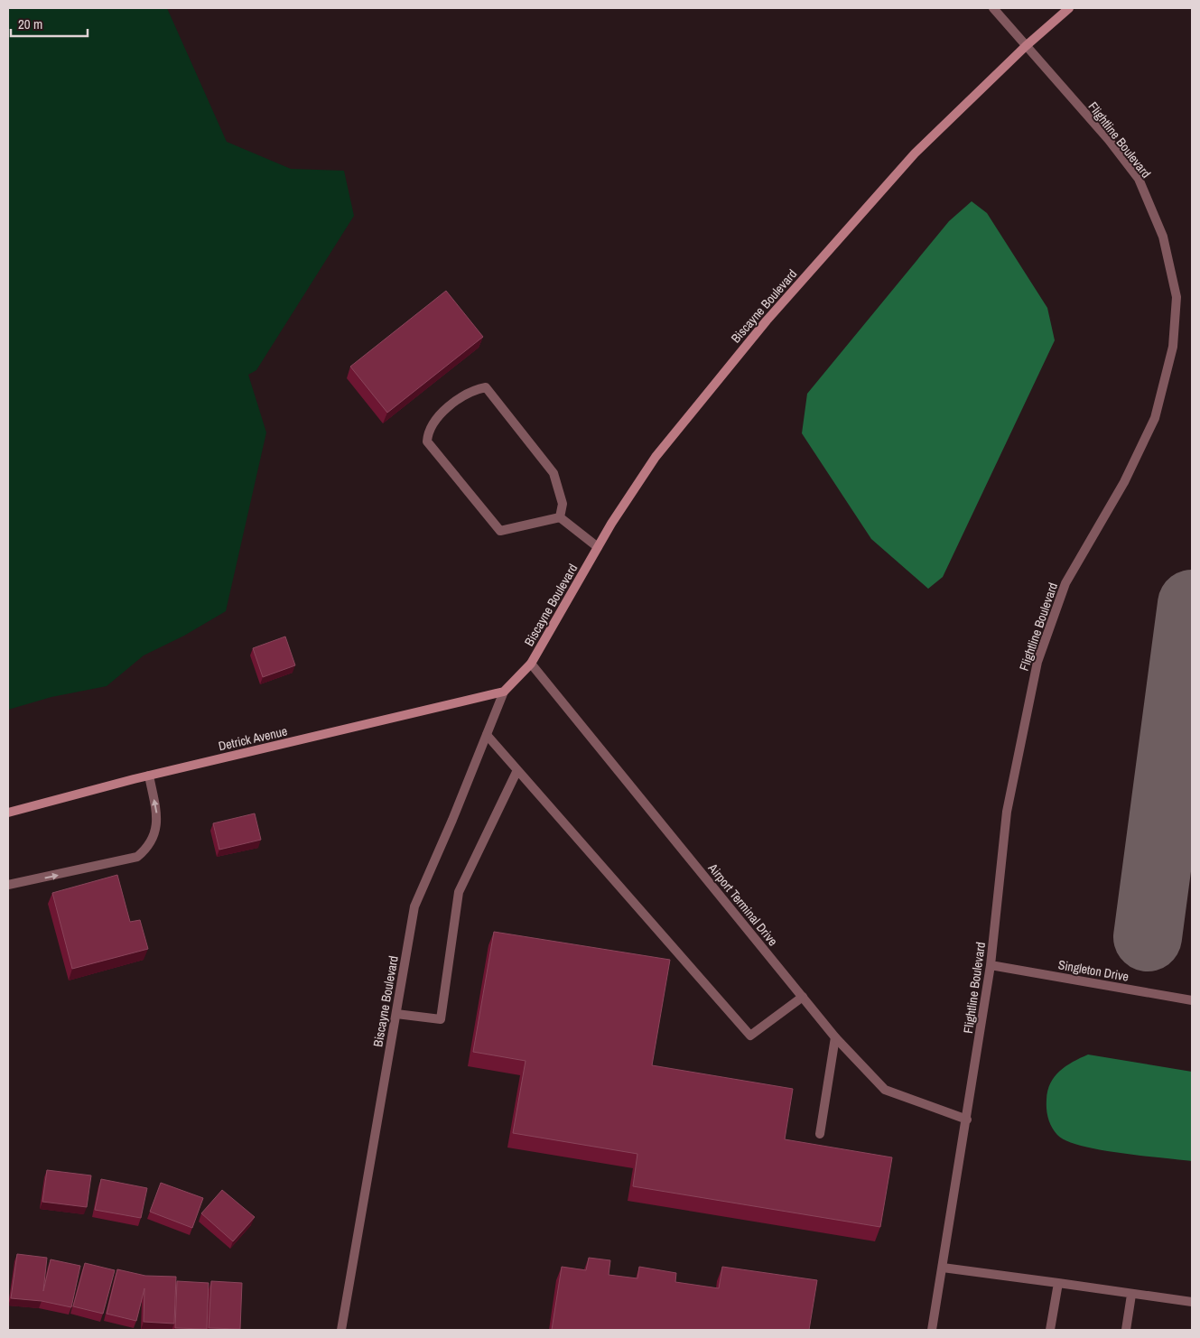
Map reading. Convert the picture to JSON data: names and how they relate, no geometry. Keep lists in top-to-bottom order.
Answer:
{
  "streets": {
    "street": [
      "Flightline Boulevard",
      "Biscayne Boulevard",
      "Detrick Avenue",
      "Airport Terminal Drive",
      "Singleton Drive"
    ]
  },
  "crossings": [
    ["Flightline Boulevard", "Biscayne Boulevard"],
    ["Flightline Boulevard", "Airport Terminal Drive"],
    ["Flightline Boulevard", "Singleton Drive"],
    ["Biscayne Boulevard", "Detrick Avenue"],
    ["Biscayne Boulevard", "Airport Terminal Drive"]
  ],
  "scale_bar": "20 m"
}
